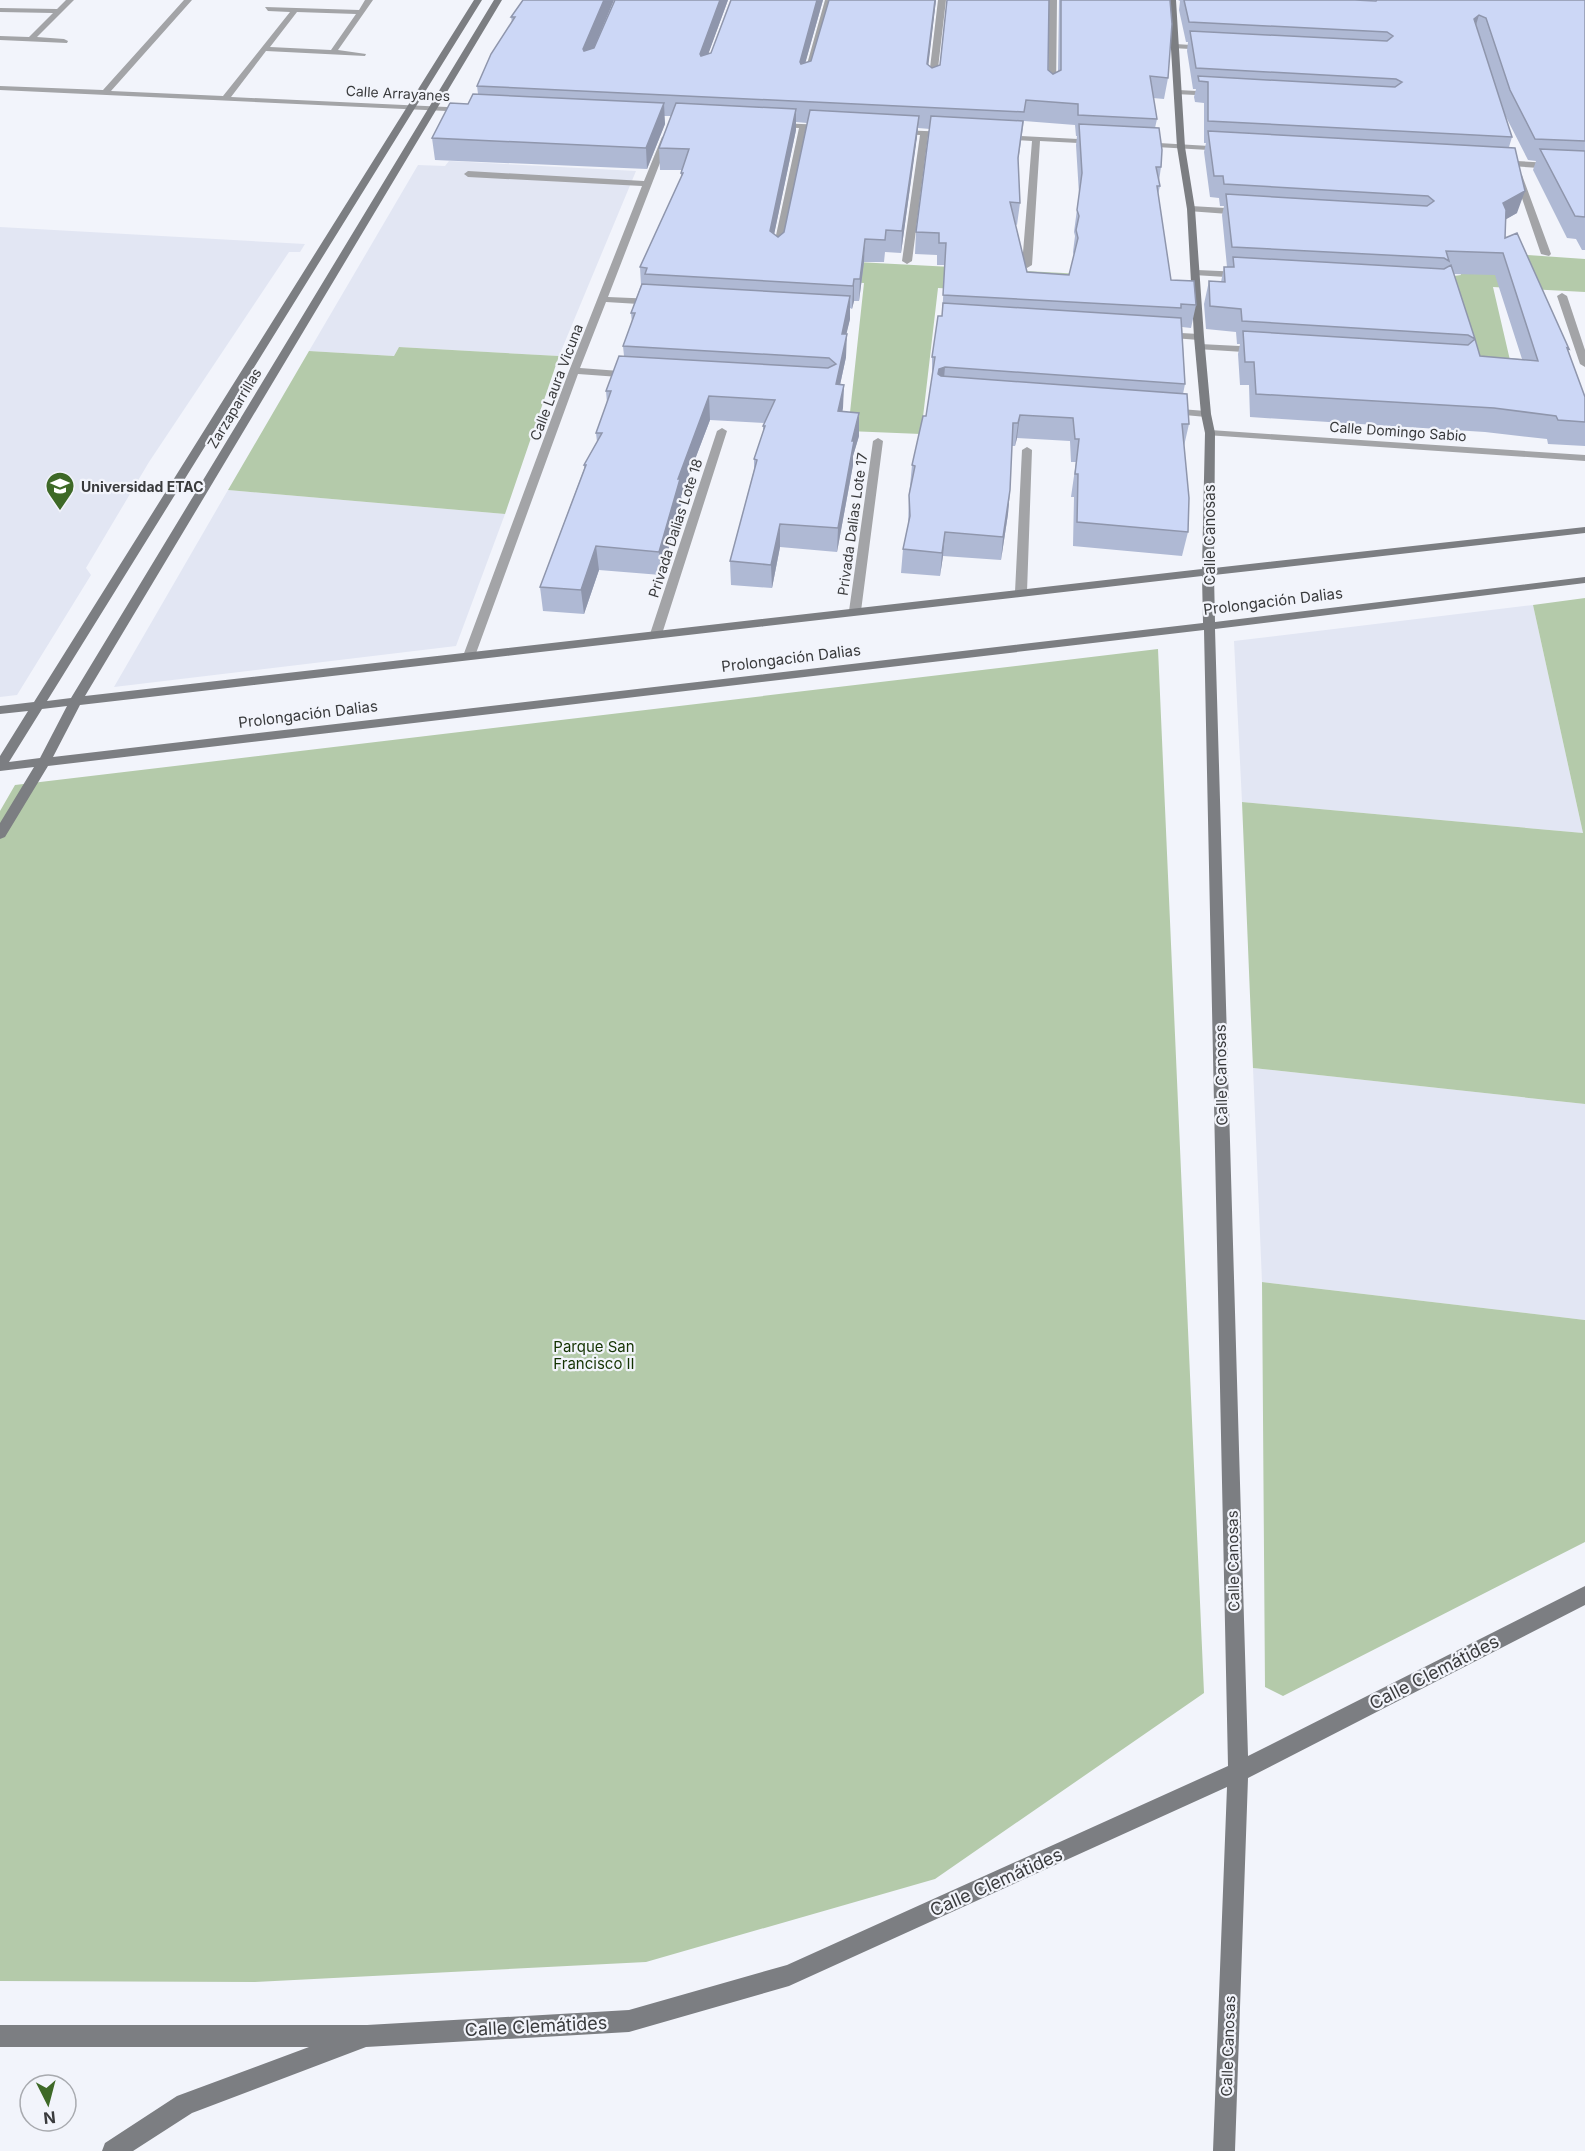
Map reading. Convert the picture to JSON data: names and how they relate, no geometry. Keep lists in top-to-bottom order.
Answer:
{
  "streets": {
    "street": [
      "Calle Arrayanes",
      "Calle Laura Vicuna",
      "Zarzaparrillas",
      "Calle Domingo Sabio",
      "Privada Dalias Lote 17",
      "Privada Dalias Lote 18",
      "Calle Canosas",
      "Prolongación Dalias",
      "Calle Clemátides"
    ]
  },
  "crossings": [
    ["Calle Arrayanes", "Zarzaparrillas"],
    ["Zarzaparrillas", "Prolongación Dalias"],
    ["Calle Domingo Sabio", "Calle Canosas"],
    ["Calle Canosas", "Prolongación Dalias"],
    ["Calle Canosas", "Calle Clemátides"]
  ],
  "parks": ["Parque San Francisco II"],
  "places": {
    "school or university": ["Universidad ETAC"]
  },
  "north": "bottom"
}
